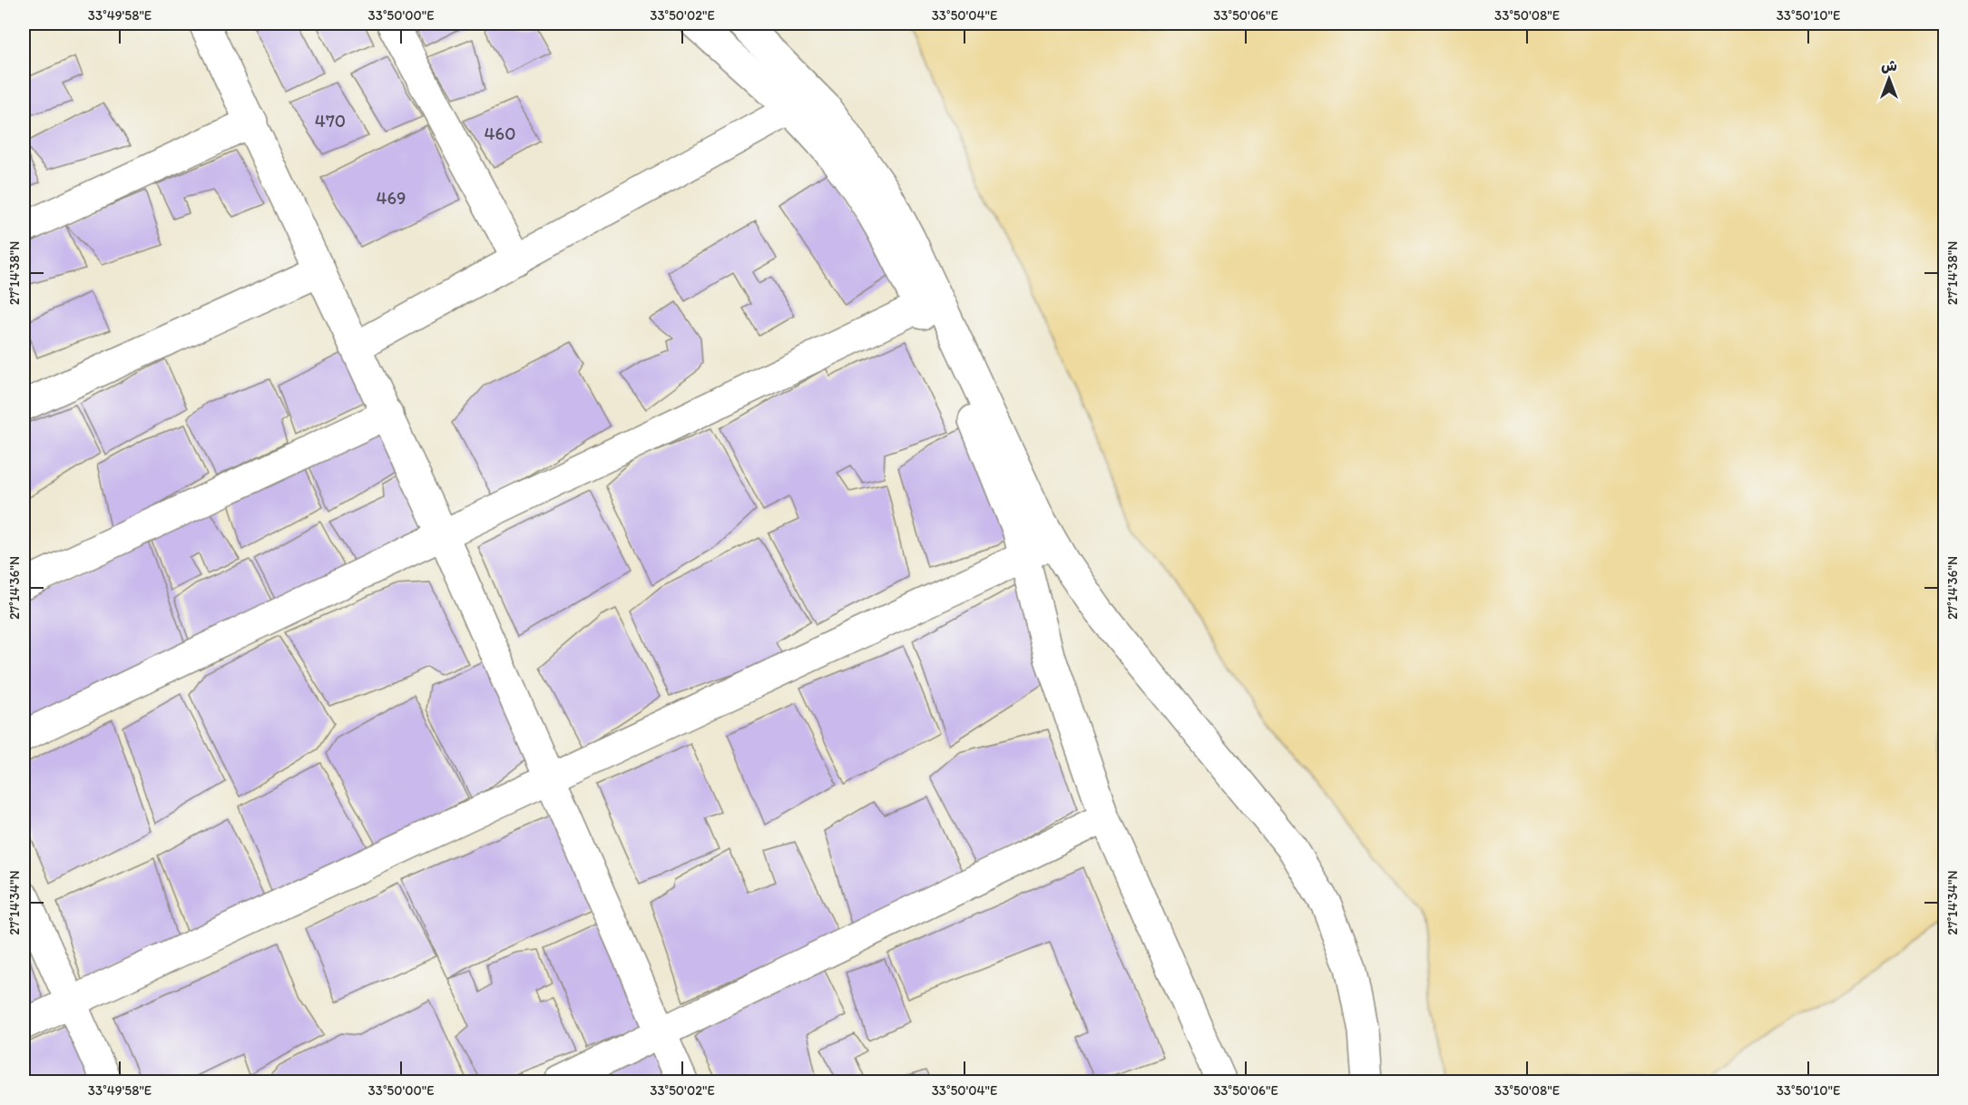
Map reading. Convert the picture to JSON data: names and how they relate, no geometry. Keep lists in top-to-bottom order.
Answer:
{
  "house_numbers": ["470", "460", "469"],
  "north": "top",
  "coordinates": [
    "33°49'58\"E",
    "33°50'00\"E",
    "33°50'02\"E",
    "33°50'04\"E",
    "33°50'06\"E",
    "33°50'08\"E",
    "33°50'10\"E",
    "27°14'38\"N",
    "27°14'36\"N",
    "27°14'34\"N"
  ]
}
